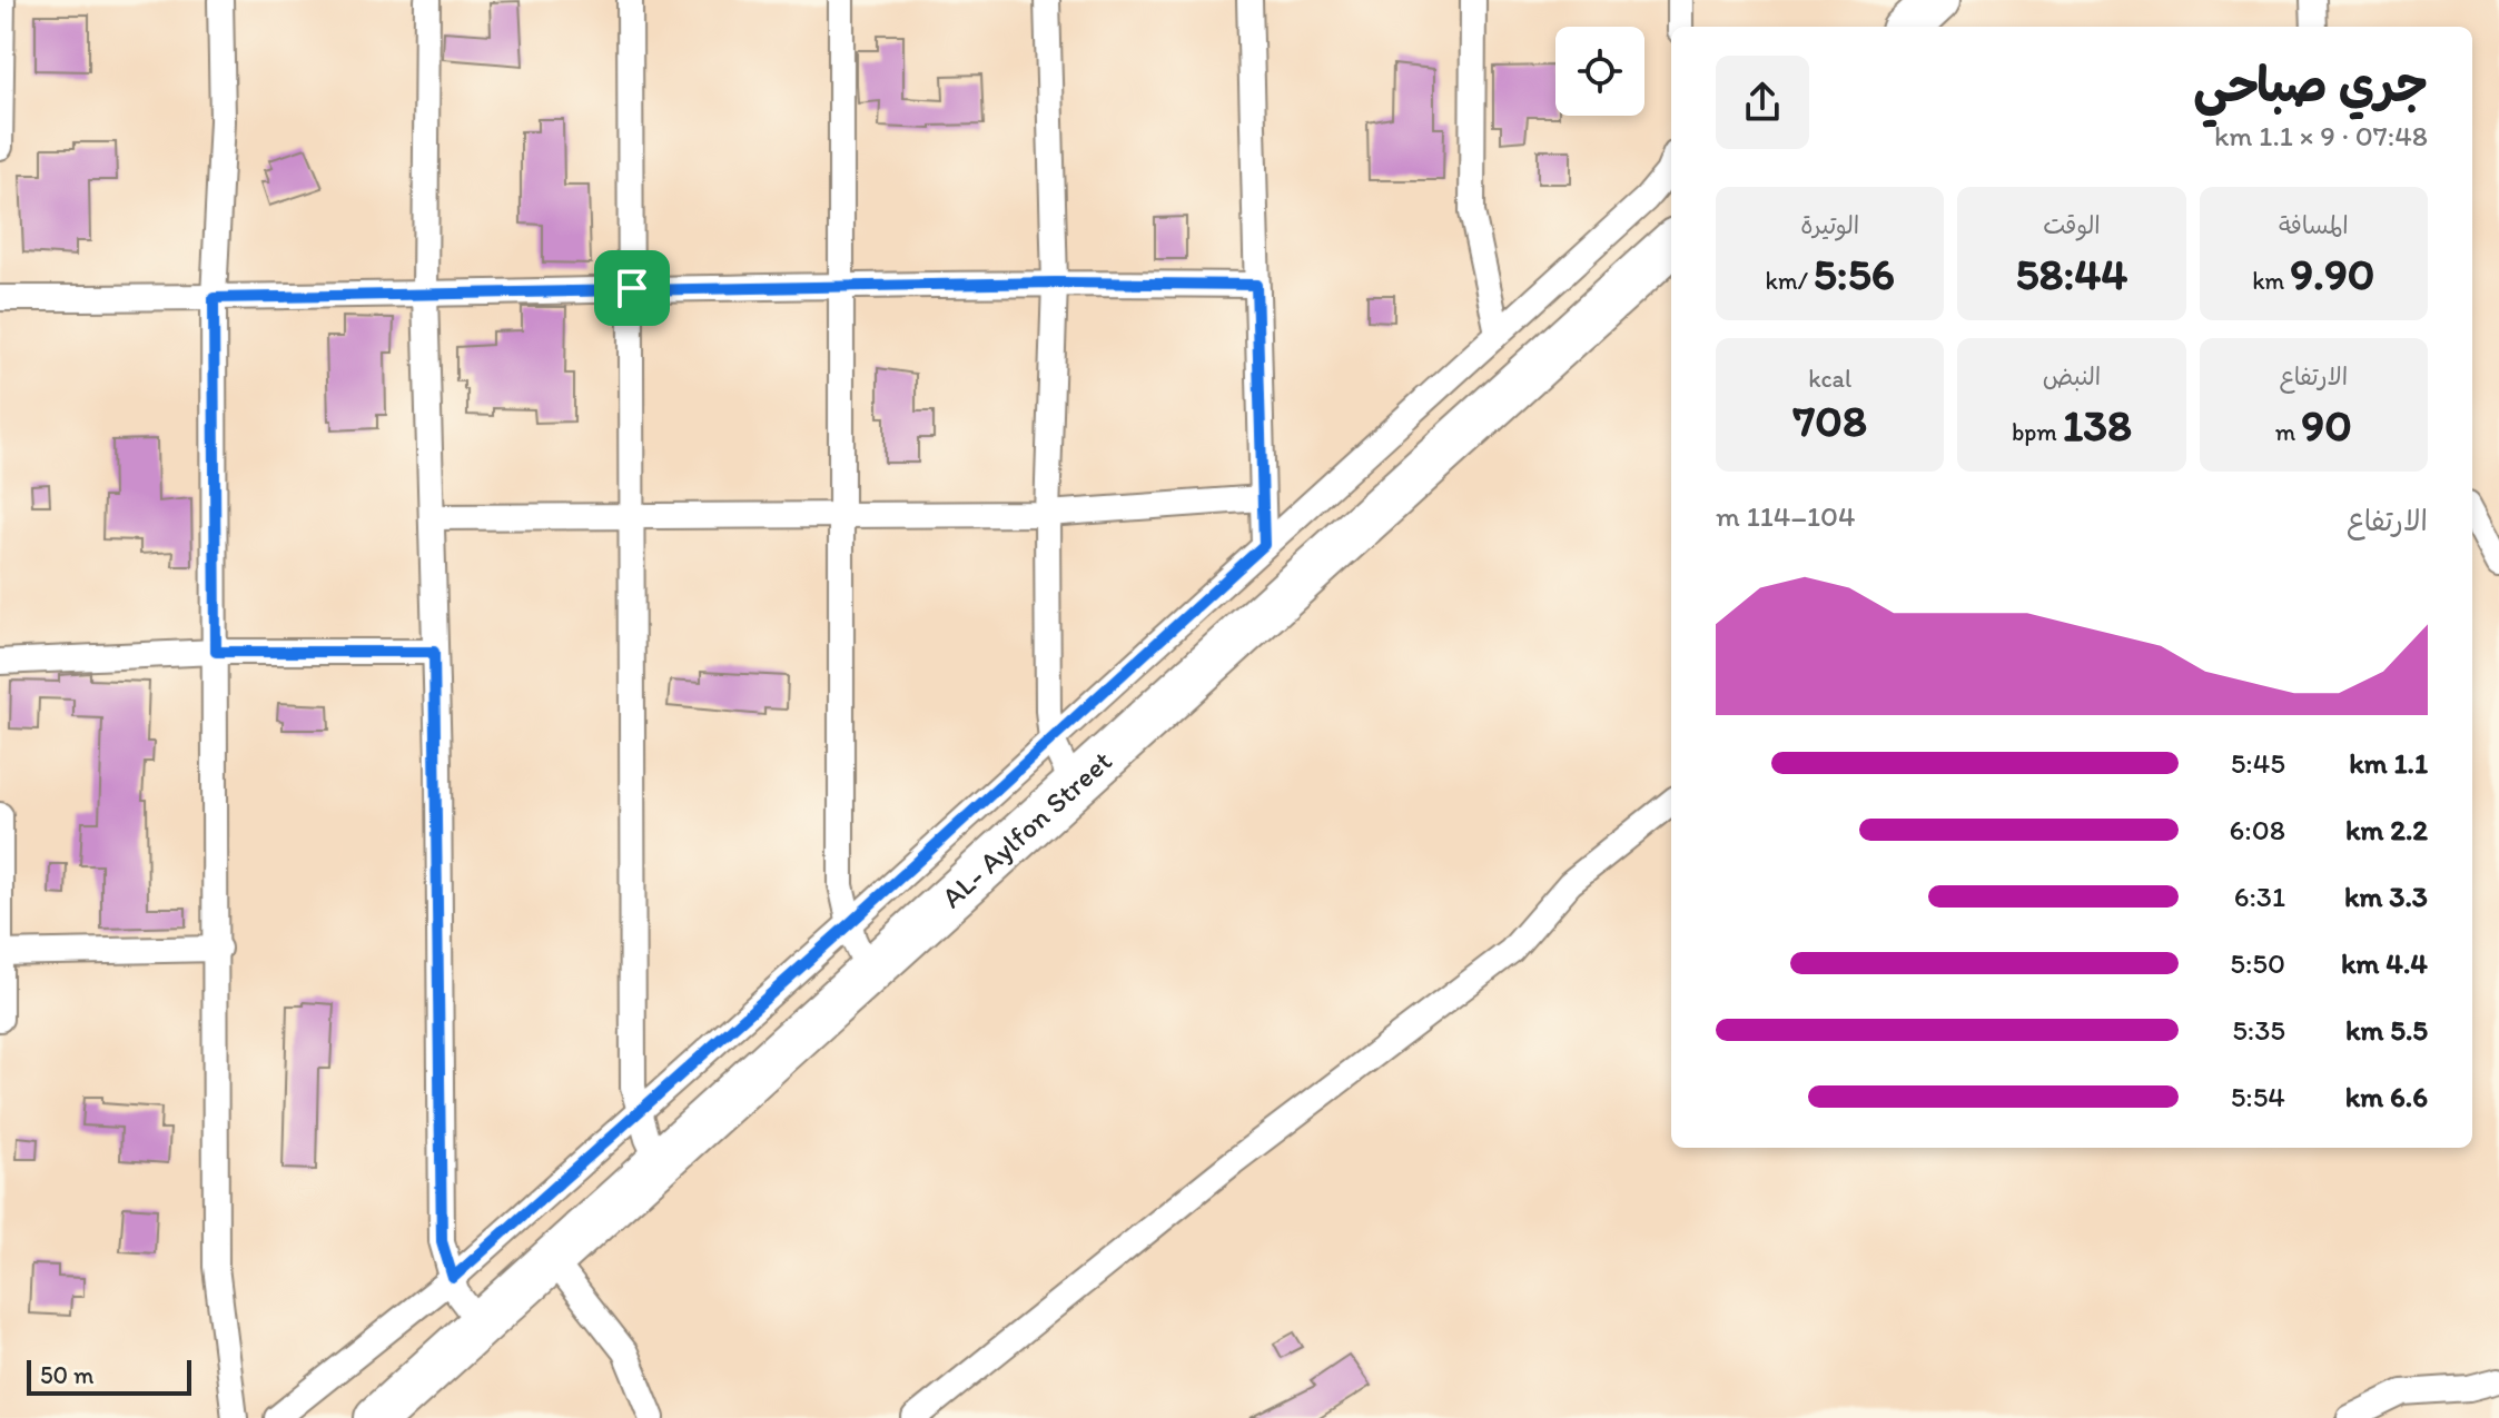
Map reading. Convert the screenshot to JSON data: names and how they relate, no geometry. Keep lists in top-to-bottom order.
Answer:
{
  "streets": {
    "highway": ["AL- Aylfon Street"]
  },
  "scale_bar": "50 m",
  "page": {
    "heading": ["جري صباحي", "07:48 · 9 × 1.1 km"],
    "stats": [
      ["المسافة", "9.90 km"],
      ["الوقت", "58:44"],
      ["الوتيرة", "5:56 /km"],
      ["الارتفاع", "90 m"],
      ["النبض", "138 bpm"],
      ["kcal", "708"]
    ],
    "chart": ["الارتفاع", "104–114 m"],
    "list": [
      {
        "name": "1.1 km",
        "note": "5:45"
      },
      {
        "name": "2.2 km",
        "note": "6:08"
      },
      {
        "name": "3.3 km",
        "note": "6:31"
      },
      {
        "name": "4.4 km",
        "note": "5:50"
      },
      {
        "name": "5.5 km",
        "note": "5:35"
      },
      {
        "name": "6.6 km",
        "note": "5:54"
      }
    ],
    "scale": "50 m"
  }
}
